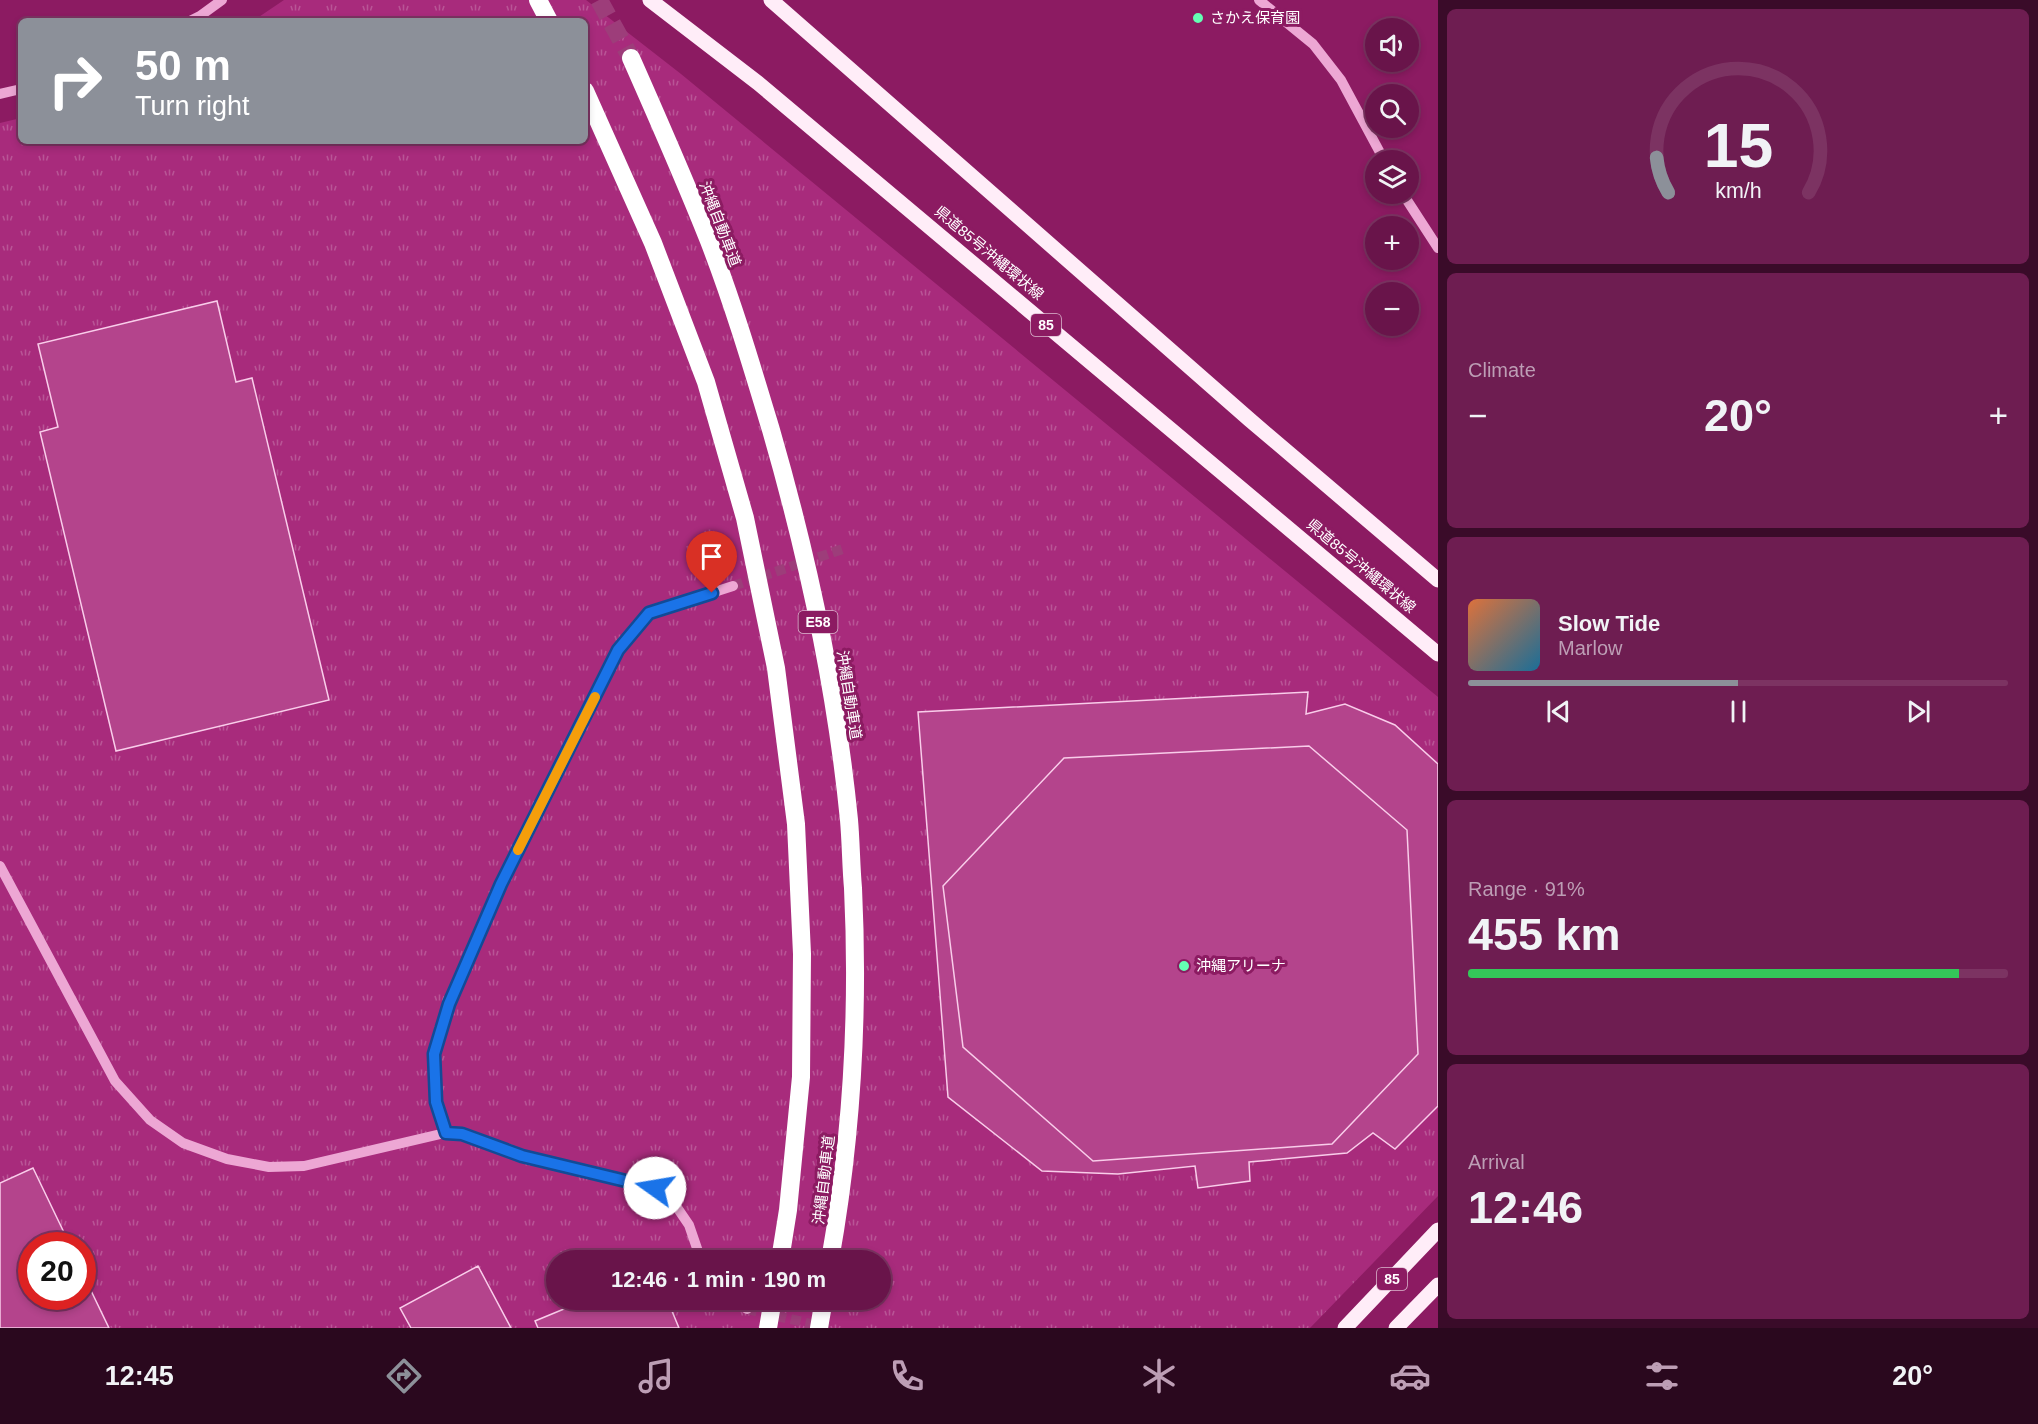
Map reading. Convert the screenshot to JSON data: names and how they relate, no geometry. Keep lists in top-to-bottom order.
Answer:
{
  "streets": {
    "highway": ["沖縄自動車道", "E58"],
    "main road": ["県道85号沖縄環状線", "85"]
  },
  "places": ["さかえ保育園", "沖縄アリーナ"],
  "page": {
    "map_buttons": ["+", "−"],
    "turn": ["50 m", "Turn right"],
    "tile": [
      "Climate",
      ["Range · 91%", "455 km"],
      ["Arrival", "12:46"]
    ],
    "heat": ["−", "20°", "+"],
    "song": ["Slow Tide", "Marlow"],
    "limit": "20",
    "trip": "12:46 · 1 min · 190 m",
    "tabs": ["12:45", "20°"],
    "gauge": ["15", "km/h"]
  }
}
